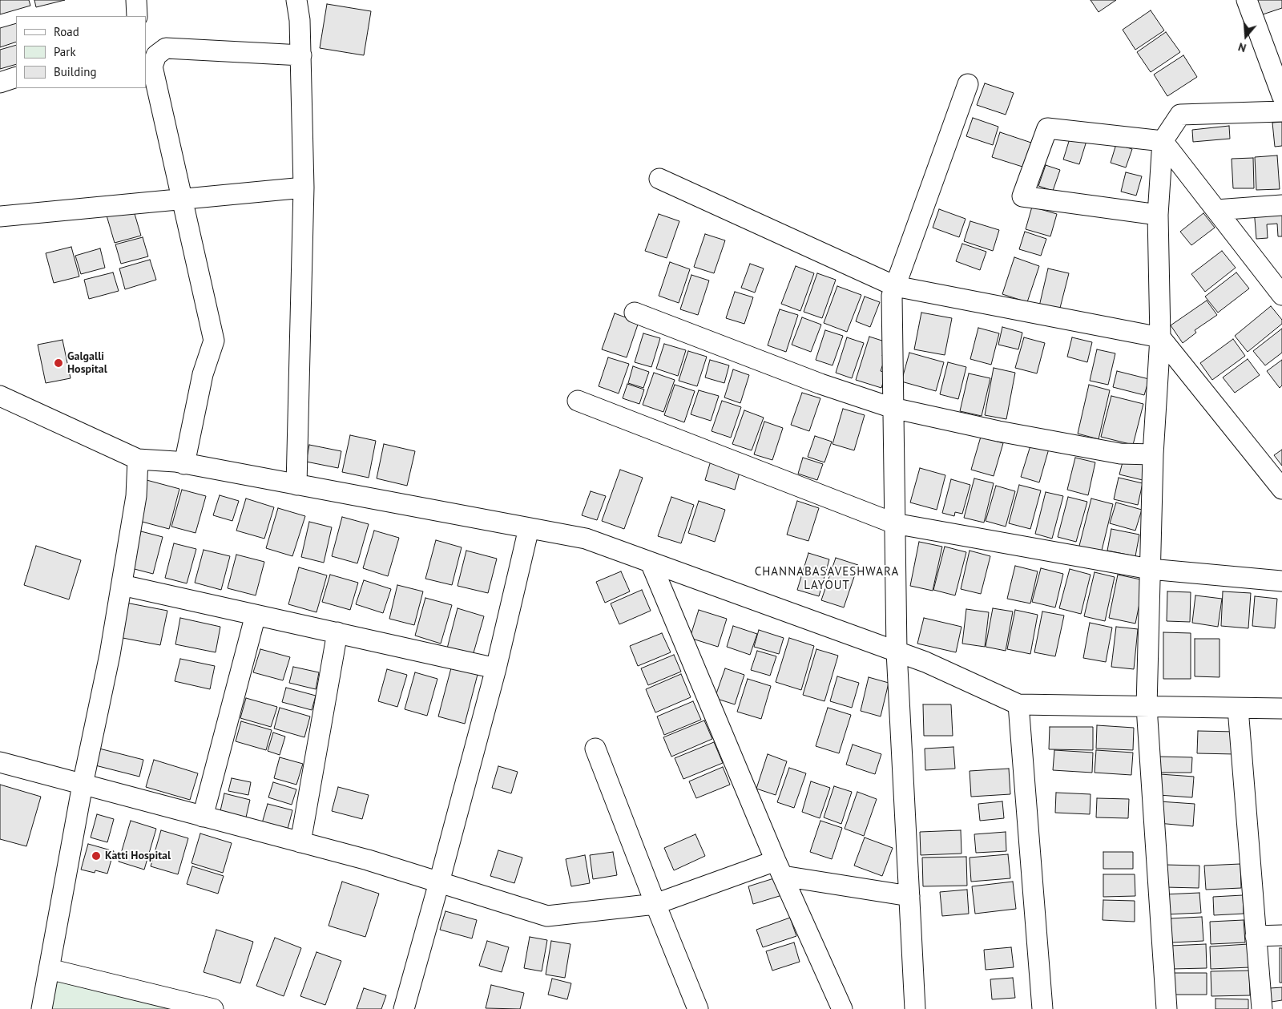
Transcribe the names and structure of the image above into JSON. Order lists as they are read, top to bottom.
{
  "districts": ["CHANNABASAVESHWARA LAYOUT"],
  "places": ["Galgalli Hospital", "Katti Hospital"],
  "legend": ["Road", "Park", "Building"],
  "north": "bottom"
}
